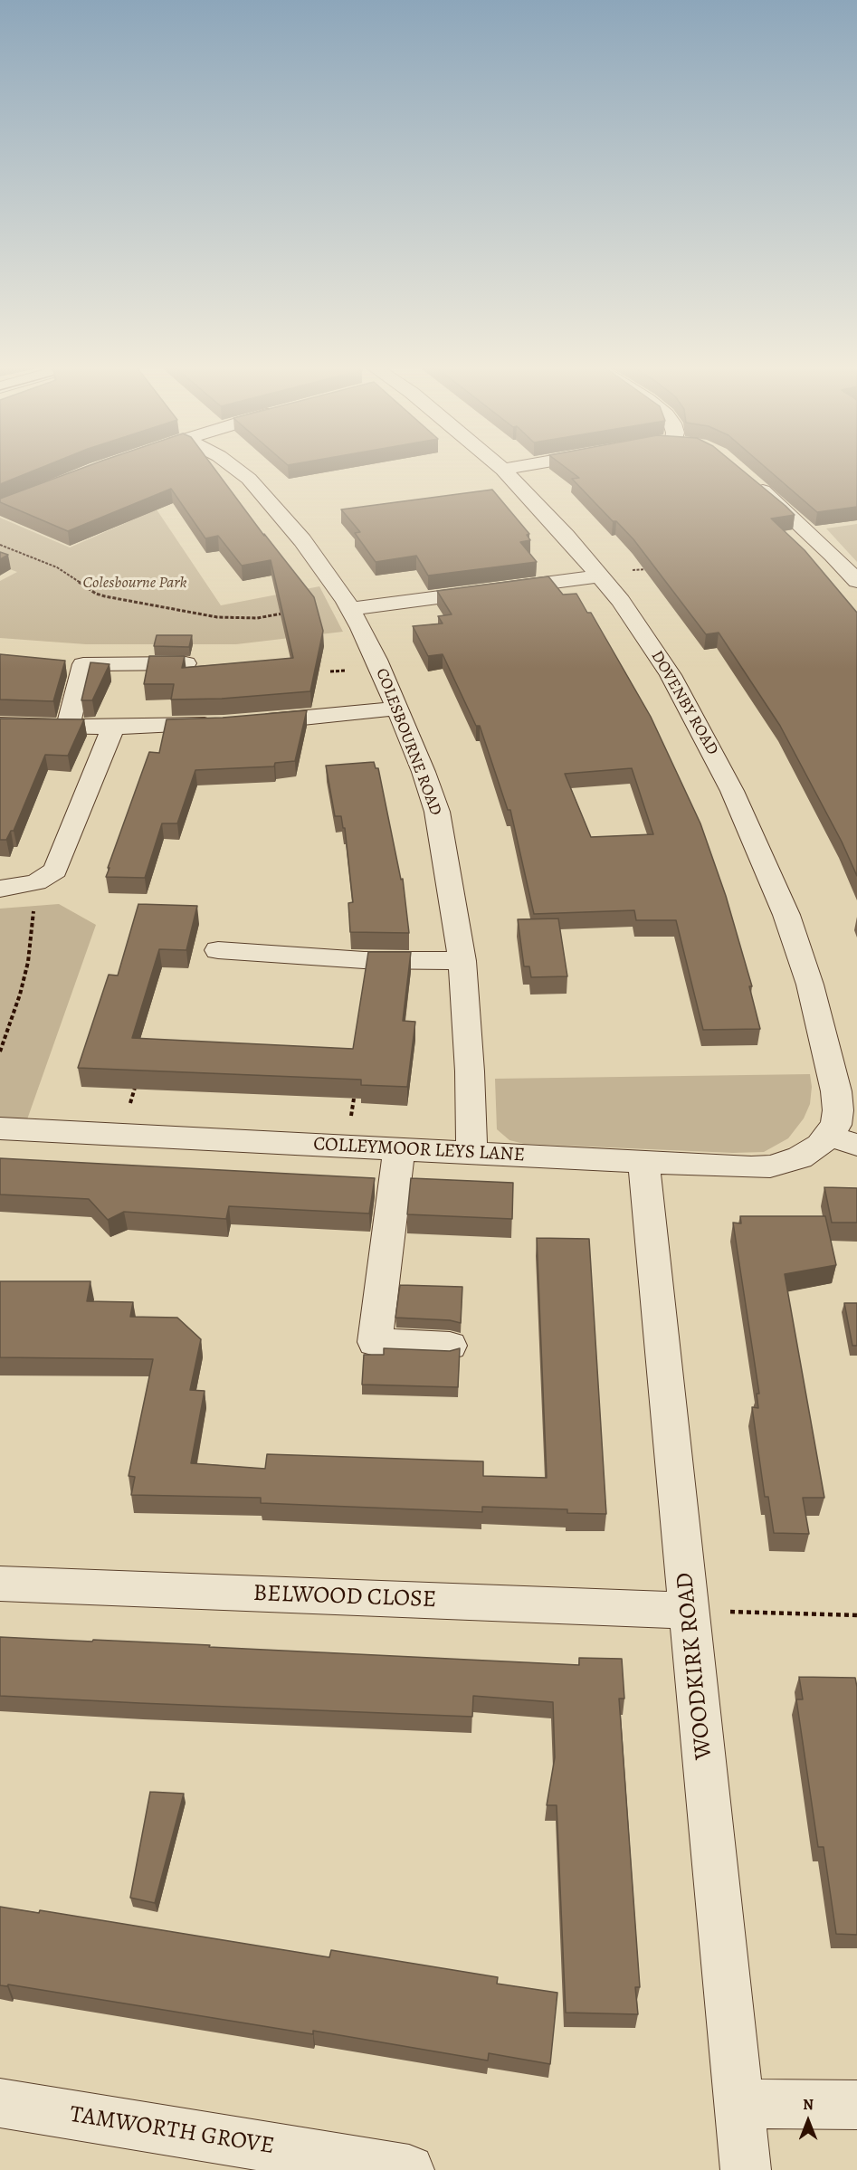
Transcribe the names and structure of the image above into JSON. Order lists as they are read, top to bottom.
{
  "streets": {
    "street": [
      "DOVENBY ROAD",
      "COLESBOURNE ROAD",
      "COLLEYMOOR LEYS LANE",
      "BELWOOD CLOSE",
      "WOODKIRK ROAD",
      "TAMWORTH GROVE"
    ]
  },
  "crossings": [
    ["DOVENBY ROAD", "COLLEYMOOR LEYS LANE"],
    ["COLESBOURNE ROAD", "COLLEYMOOR LEYS LANE"],
    ["COLLEYMOOR LEYS LANE", "WOODKIRK ROAD"],
    ["BELWOOD CLOSE", "WOODKIRK ROAD"]
  ],
  "parks": ["Colesbourne Park"],
  "north": "top"
}
